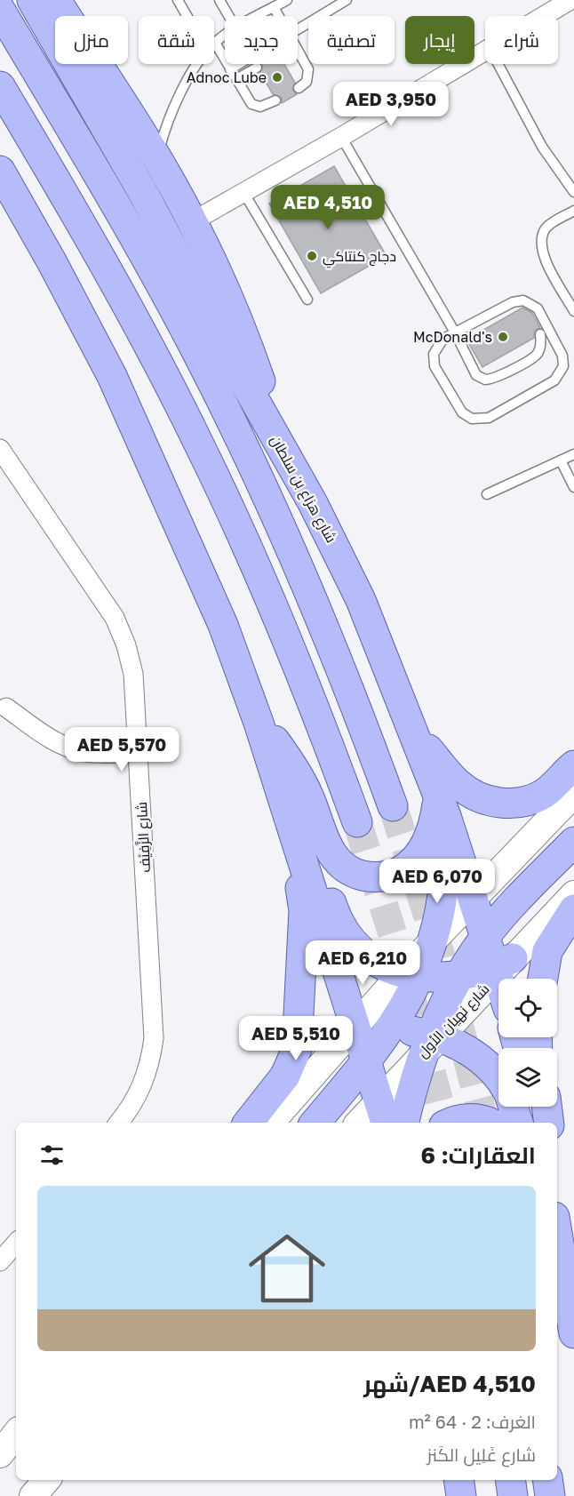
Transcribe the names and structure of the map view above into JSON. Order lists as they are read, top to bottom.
{
  "streets": {
    "main road": ["شارع هزاع بن سلطان", "شارع نهيان الأول"],
    "street": ["شارع الزَّفِيْف"]
  },
  "crossings": [
    ["شارع هزاع بن سلطان", "شارع نهيان الأول"]
  ],
  "places": ["Adnoc Lube", "دجاج كنتاكي", "McDonald's"],
  "page": {
    "chip": [
      "شراء",
      "إيجار",
      "تصفية",
      "جديد",
      "شقة",
      "منزل"
    ],
    "price": [
      "AED 3,950",
      "AED 4,510",
      "AED 5,570",
      "AED 6,070",
      "AED 6,210",
      "AED 5,510"
    ],
    "heading": "العقارات: 6",
    "list": [
      {
        "name": "AED 4,510/شهر",
        "note": "الغرف: 2 · 64 m² · شارع غَلِيل الكَنز"
      }
    ]
  }
}
